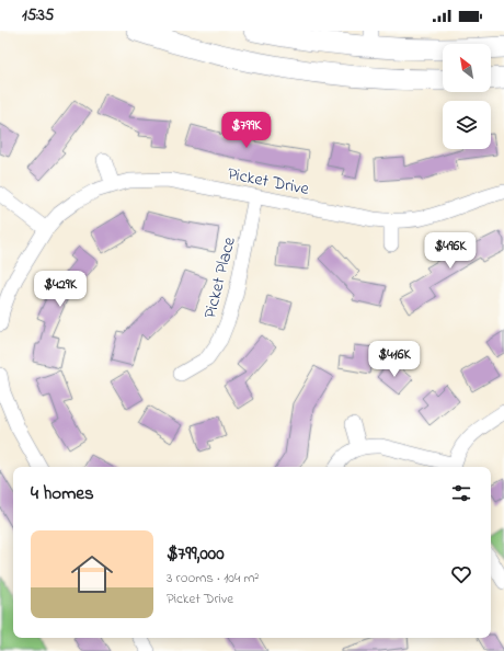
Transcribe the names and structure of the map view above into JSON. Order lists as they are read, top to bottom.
{
  "streets": {
    "street": ["Picket Drive", "Picket Place"]
  },
  "crossings": [
    ["Picket Drive", "Picket Place"]
  ],
  "north": "top left",
  "page": {
    "status": "15:35",
    "price": [
      "$799K",
      "$496K",
      "$429K",
      "$416K"
    ],
    "heading": "4 homes",
    "list": [
      {
        "name": "$799,000",
        "note": "3 rooms · 104 m² · Picket Drive"
      }
    ]
  }
}
